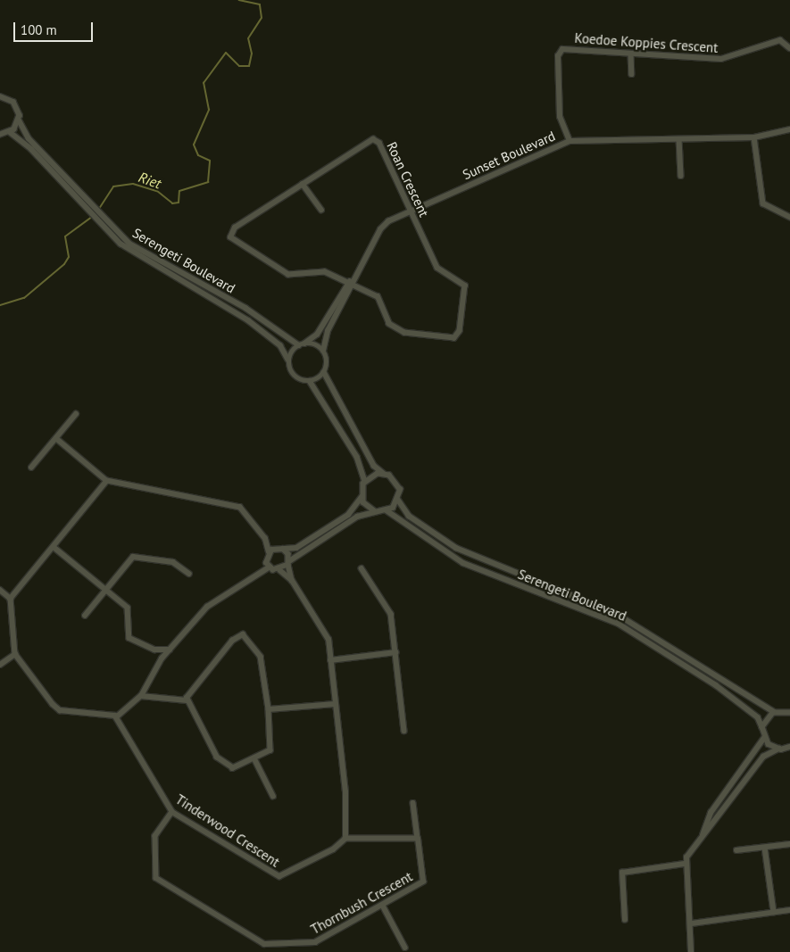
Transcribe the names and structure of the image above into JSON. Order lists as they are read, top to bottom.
{
  "streets": {
    "street": [
      "Koedoe Koppies Crescent",
      "Sunset Boulevard",
      "Roan Crescent",
      "Serengeti Boulevard",
      "Tinderwood Crescent",
      "Thornbush Crescent"
    ]
  },
  "crossings": [
    ["Koedoe Koppies Crescent", "Sunset Boulevard"],
    ["Sunset Boulevard", "Roan Crescent"],
    ["Tinderwood Crescent", "Thornbush Crescent"]
  ],
  "water": ["Riet"],
  "scale_bar": "100 m"
}
